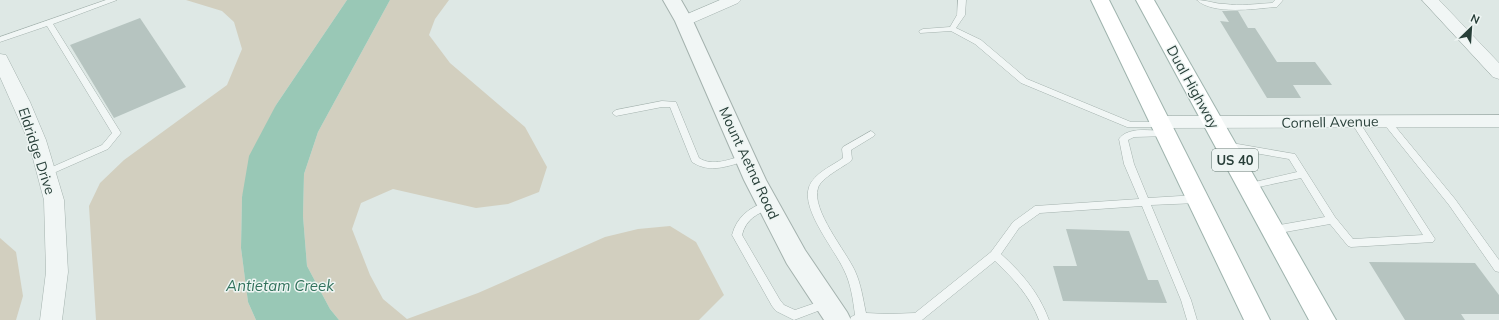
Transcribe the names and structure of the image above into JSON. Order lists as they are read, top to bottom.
{
  "streets": {
    "main road": ["Dual Highway", "US 40"],
    "street": ["Cornell Avenue", "Eldridge Drive", "Mount Aetna Road"]
  },
  "crossings": [
    ["Dual Highway", "Cornell Avenue"]
  ],
  "water": ["Antietam Creek"],
  "north": "top right"
}
